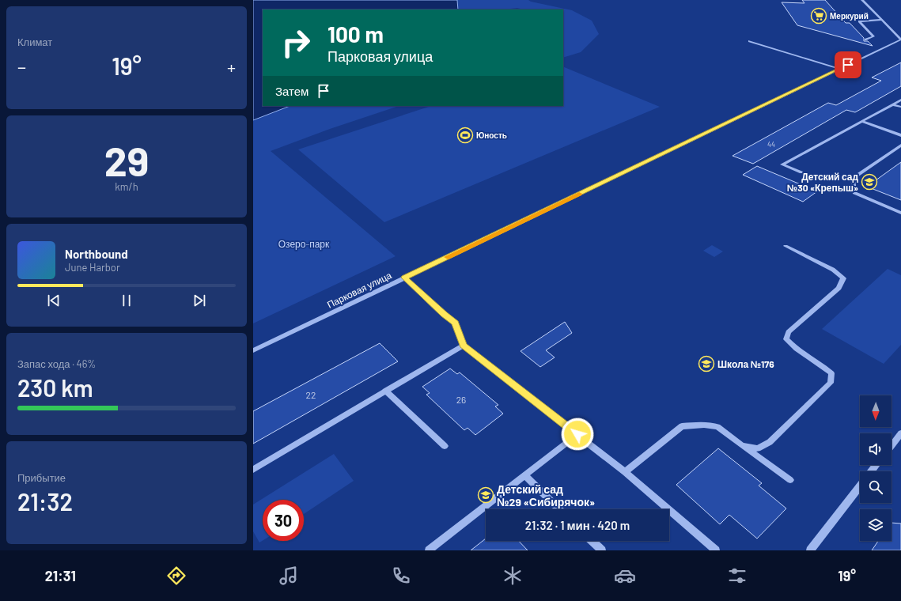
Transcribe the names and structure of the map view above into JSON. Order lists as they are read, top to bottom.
{
  "streets": {
    "street": ["Парковая улица"]
  },
  "parks": ["Озеро-парк"],
  "places": {
    "supermarket": ["Меркурий"],
    "sports": ["Юность"],
    "school or university": ["Детский сад №30 «Крепыш»", "Школа №176", "Детский сад №29 «Сибирячок»"]
  },
  "house_numbers": ["44", "22", "26"],
  "north": "bottom",
  "page": {
    "tile": [
      "Климат",
      ["29", "km/h"],
      ["Запас хода · 46%", "230 km"],
      ["Прибытие", "21:32"]
    ],
    "turn": ["100 m", "Парковая улица"],
    "heat": ["−", "19°", "+"],
    "then": "Затем",
    "song": ["Northbound", "June Harbor"],
    "limit": "30",
    "trip": "21:32 · 1 мин · 420 m",
    "tabs": ["21:31", "19°"]
  }
}
